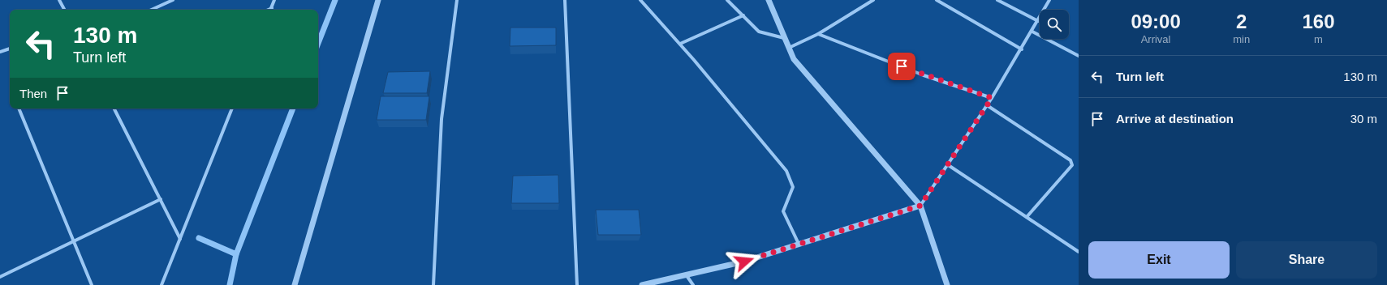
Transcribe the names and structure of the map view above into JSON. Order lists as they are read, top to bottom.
{
  "page": {
    "eta": [
      "09:00",
      "Arrival",
      "2",
      "min",
      "160",
      "m"
    ],
    "turn": ["130 m", "Turn left"],
    "list": [
      {
        "name": "Turn left",
        "value": "130 m"
      },
      {
        "name": "Arrive at destination",
        "value": "30 m"
      }
    ],
    "then": "Then",
    "buttons": ["Exit", "Share"]
  }
}
